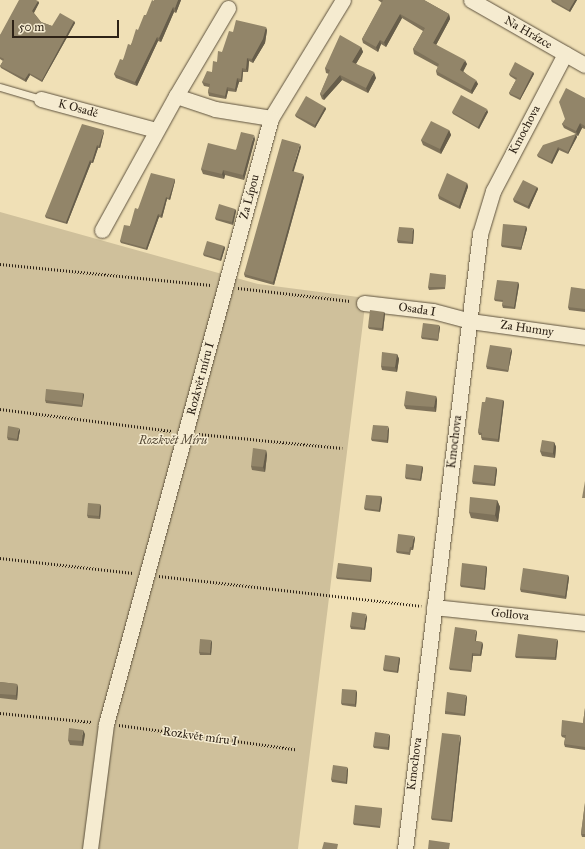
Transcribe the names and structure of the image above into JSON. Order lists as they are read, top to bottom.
{
  "streets": {
    "street": [
      "Na Hrázce",
      "K Osadě",
      "Kmochova",
      "Za Lípou",
      "Osada I",
      "Za Humny",
      "Rozkvět míru I",
      "Gollova"
    ]
  },
  "crossings": [
    ["Na Hrázce", "Kmochova"],
    ["Kmochova", "Osada I"],
    ["Kmochova", "Za Humny"],
    ["Kmochova", "Gollova"],
    ["Za Lípou", "Rozkvět míru I"],
    ["Osada I", "Za Humny"]
  ],
  "parks": ["Rozkvět Míru"],
  "scale_bar": "50 m"
}
